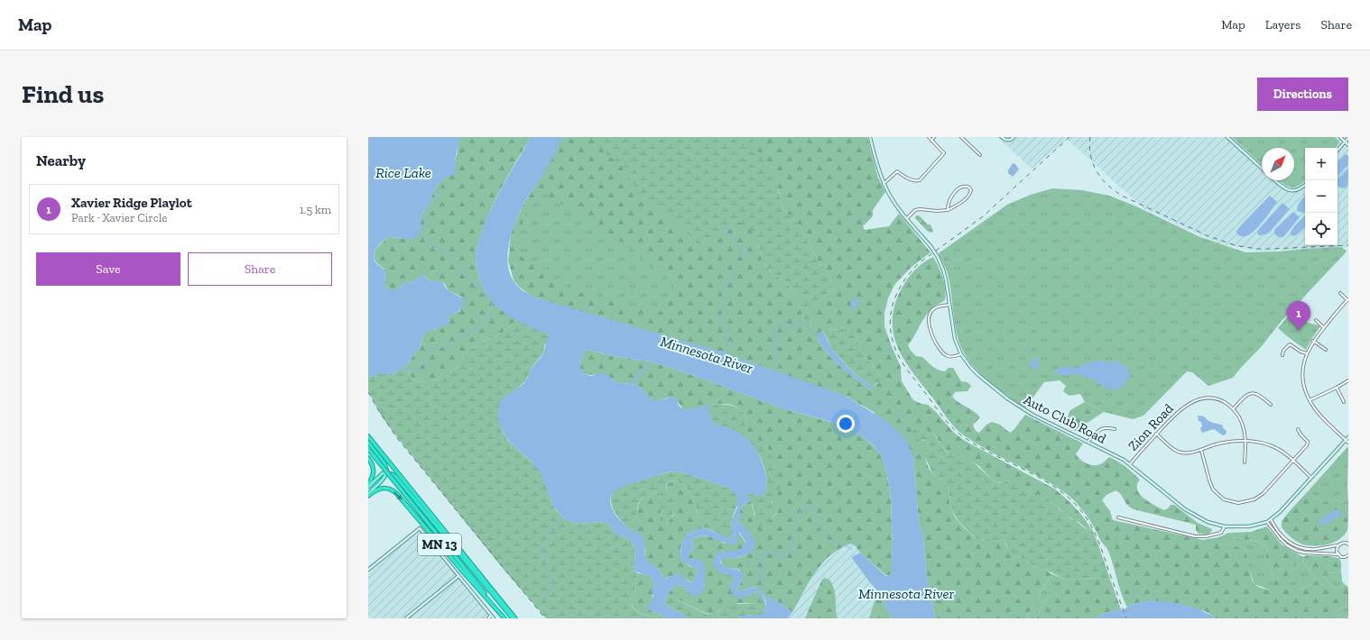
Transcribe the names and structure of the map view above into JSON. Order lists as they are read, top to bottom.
{
  "streets": {
    "highway": ["MN 13"],
    "street": ["Auto Club Road", "Zion Road"]
  },
  "crossings": [
    ["Auto Club Road", "Zion Road"]
  ],
  "water": ["Rice Lake", "Minnesota River"],
  "north": "top right",
  "page": {
    "header": "Map",
    "nav": ["Map", "Layers", "Share"],
    "buttons": [
      "Directions",
      ["Save", "Share"]
    ],
    "title": "Find us",
    "heading": "Nearby",
    "map_buttons": ["+", "−"],
    "list": [
      {
        "mark": "1",
        "name": "Xavier Ridge Playlot",
        "note": "Park · Xavier Circle",
        "value": "1.5 km"
      }
    ],
    "pins": "1"
  }
}
